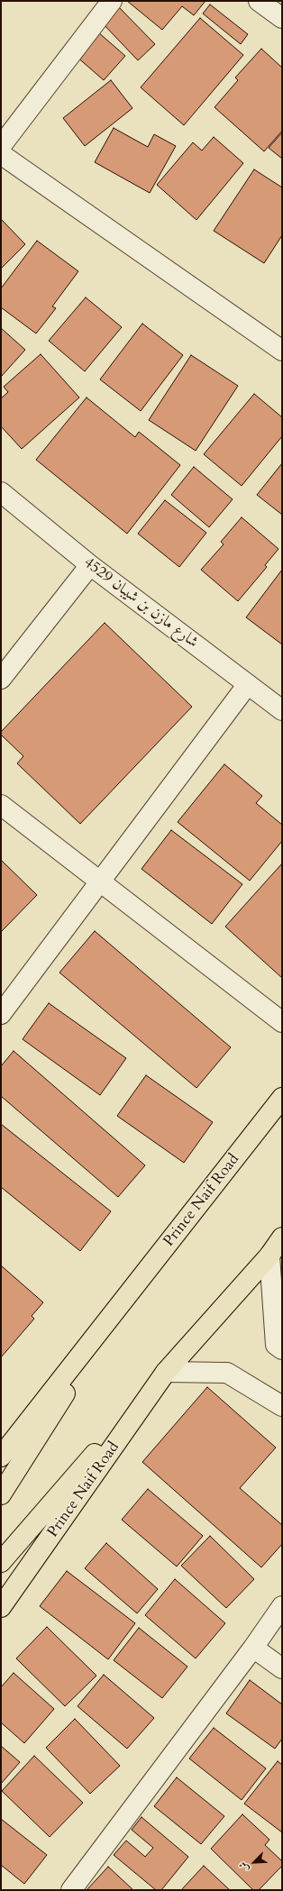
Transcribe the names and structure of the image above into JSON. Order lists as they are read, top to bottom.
{
  "streets": {
    "main road": ["Prince Naif Road"],
    "street": ["شارع مازن بن شيبان 4529"]
  },
  "north": "bottom left"
}
